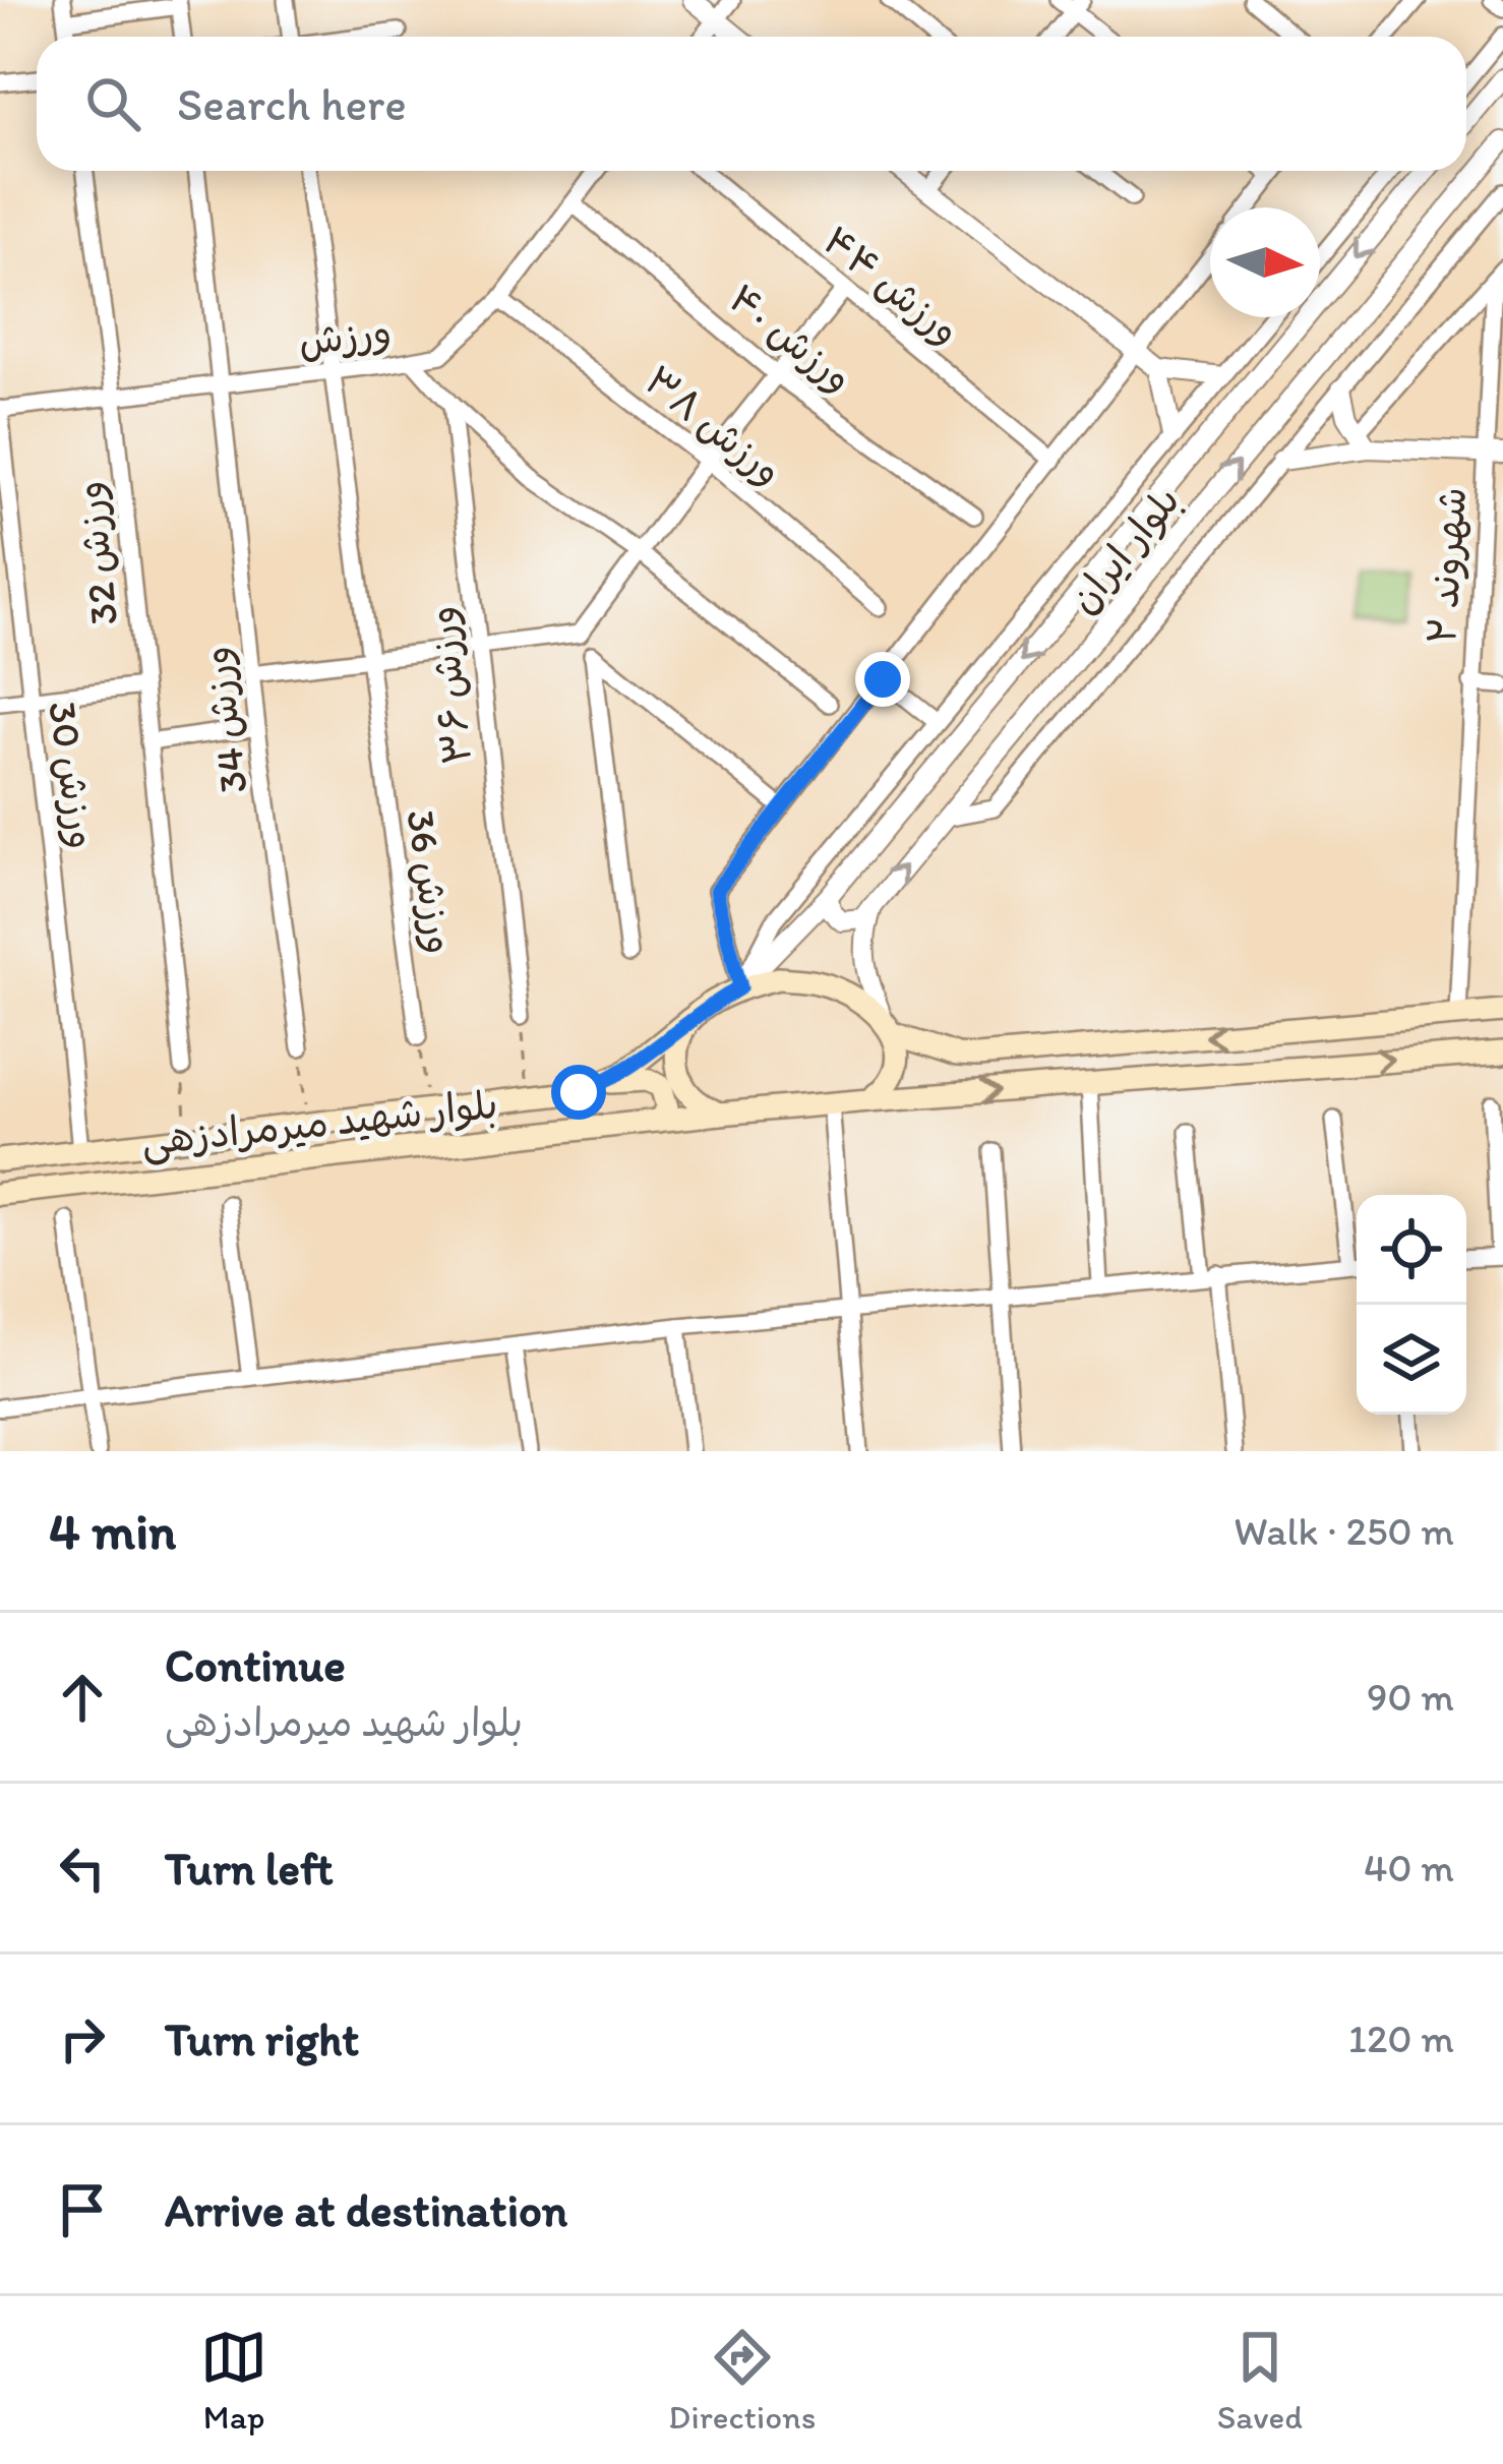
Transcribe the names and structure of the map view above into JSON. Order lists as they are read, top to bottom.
{
  "streets": {
    "main road": ["بلوار شهید میرمرادزهی"],
    "street": [
      "ورزش ۴۴",
      "ورزش",
      "ورزش ۴۰",
      "ورزش ۳۸",
      "بلوار ایران",
      "ورزش 32",
      "شهروند ۲",
      "ورزش ۳۶",
      "ورزش 34",
      "ورزش 30",
      "ورزش 36"
    ]
  },
  "crossings": [
    ["ورزش", "ورزش ۴۰"],
    ["ورزش", "ورزش ۳۸"],
    ["ورزش", "ورزش 32"],
    ["ورزش", "ورزش 34"],
    ["ورزش", "ورزش 30"],
    ["ورزش", "ورزش 36"],
    ["بلوار ایران", "بلوار شهید میرمرادزهی"],
    ["ورزش 30", "بلوار شهید میرمرادزهی"]
  ],
  "north": "right",
  "page": {
    "search": "Search here",
    "heading": ["4 min", "Walk · 250 m"],
    "list": [
      ["Continue", "بلوار شهید میرمرادزهی", "90 m"],
      ["Turn left", "40 m"],
      ["Turn right", "120 m"],
      "Arrive at destination"
    ],
    "nav": ["Map", "Directions", "Saved"]
  }
}
